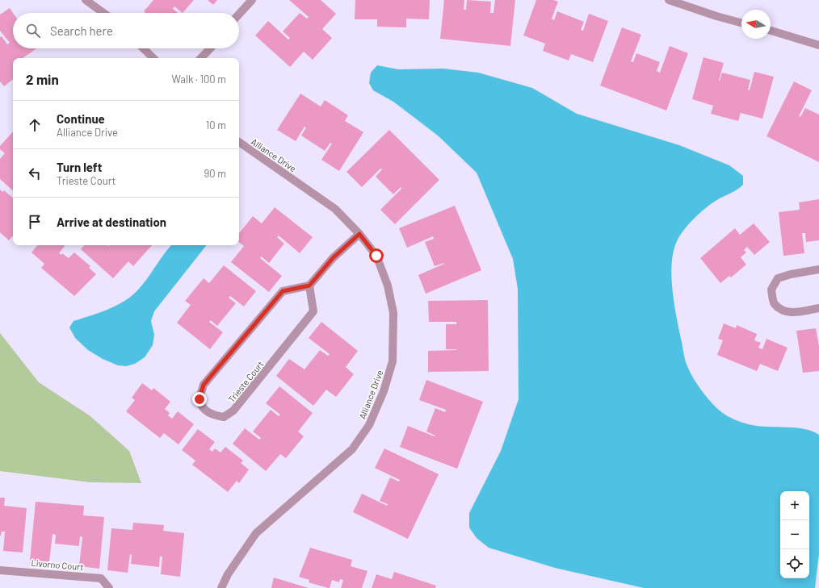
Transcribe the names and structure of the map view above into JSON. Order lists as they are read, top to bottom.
{
  "streets": {
    "street": ["Alliance Drive", "Trieste Court", "Livorno Court"]
  },
  "north": "left",
  "page": {
    "search": "Search here",
    "heading": ["2 min", "Walk · 100 m"],
    "list": [
      ["Continue", "Alliance Drive", "10 m"],
      ["Turn left", "Trieste Court", "90 m"],
      "Arrive at destination"
    ],
    "map_buttons": ["+", "−"]
  }
}
